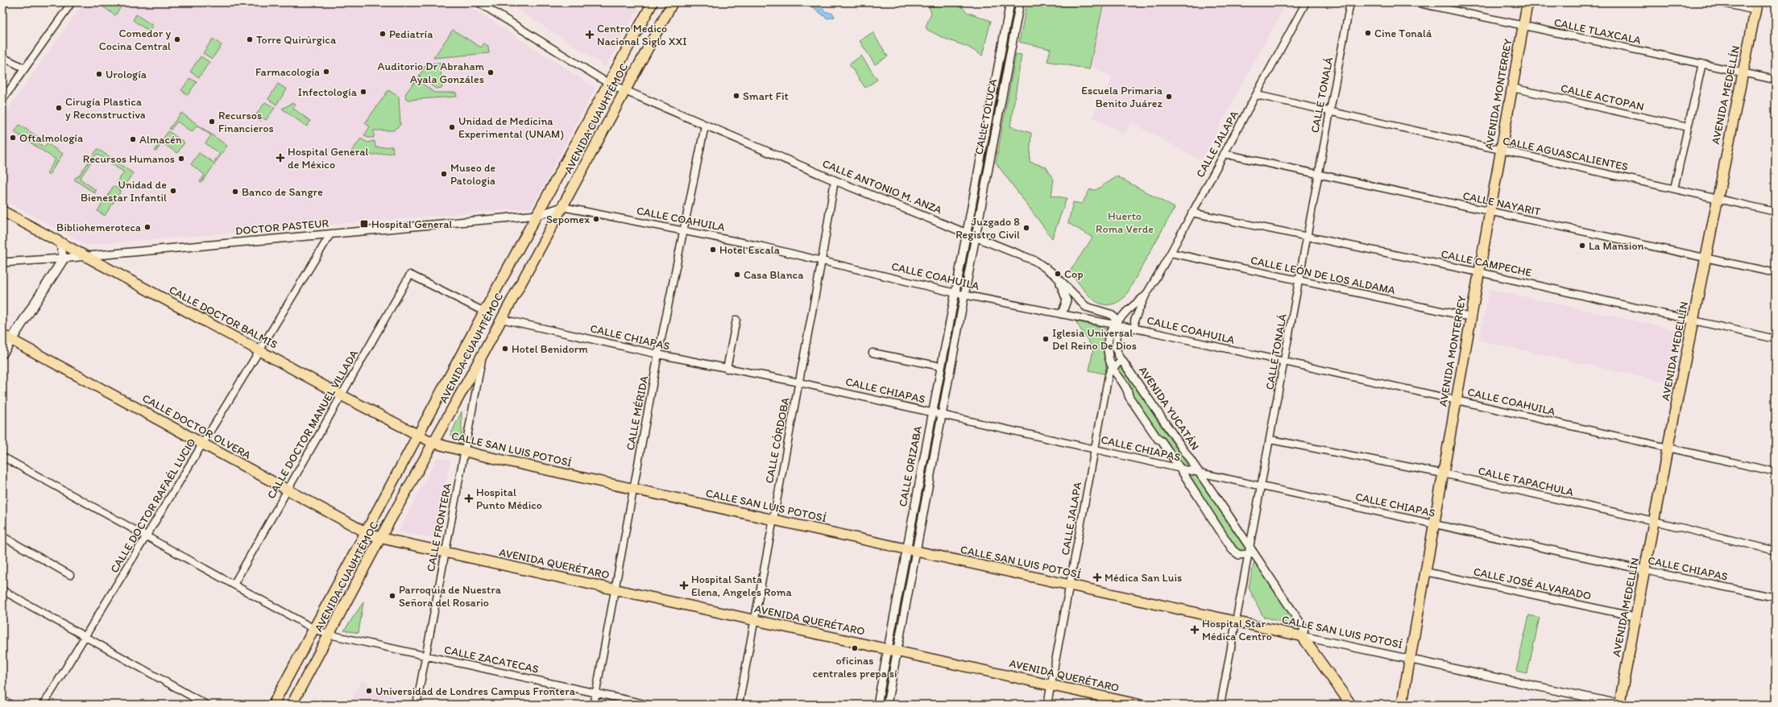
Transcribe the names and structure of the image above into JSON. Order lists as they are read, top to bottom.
{
  "streets": {
    "main road": [
      "AVENIDA MONTERREY",
      "AVENIDA MEDELLÍN",
      "AVENIDA CUAUHTÉMOC",
      "CALLE DOCTOR BALMIS",
      "AVENIDA YUCATÁN",
      "CALLE DOCTOR OLVERA",
      "CALLE SAN LUIS POTOSÍ",
      "AVENIDA QUERÉTARO"
    ],
    "street": [
      "CALLE TLAXCALA",
      "CALLE TONALÁ",
      "CALLE ACTOPAN",
      "CALLE TOLUCA",
      "CALLE JALAPA",
      "CALLE AGUASCALIENTES",
      "CALLE ANTONIO M. ANZA",
      "CALLE NAYARIT",
      "CALLE COAHUILA",
      "DOCTOR PASTEUR",
      "CALLE CAMPECHE",
      "CALLE LEÓN DE LOS ALDAMA",
      "CALLE CHIAPAS",
      "CALLE MÉRIDA",
      "CALLE DOCTOR MANUEL VILLADA",
      "CALLE CÓRDOBA",
      "CALLE ORIZABA",
      "CALLE TAPACHULA",
      "CALLE DOCTOR RAFAÉL LUCIO",
      "CALLE FRONTERA",
      "CALLE JOSÉ ALVARADO",
      "CALLE ZACATECAS"
    ]
  },
  "crossings": [
    ["CALLE TLAXCALA", "AVENIDA MONTERREY"],
    ["CALLE TLAXCALA", "AVENIDA MEDELLÍN"],
    ["AVENIDA MONTERREY", "CALLE ACTOPAN"],
    ["AVENIDA MONTERREY", "CALLE AGUASCALIENTES"],
    ["AVENIDA MONTERREY", "CALLE NAYARIT"],
    ["AVENIDA MONTERREY", "CALLE COAHUILA"],
    ["AVENIDA MONTERREY", "CALLE CAMPECHE"],
    ["AVENIDA MONTERREY", "CALLE LEÓN DE LOS ALDAMA"],
    ["AVENIDA MONTERREY", "CALLE CHIAPAS"],
    ["AVENIDA MONTERREY", "CALLE SAN LUIS POTOSÍ"],
    ["AVENIDA MONTERREY", "CALLE TAPACHULA"],
    ["AVENIDA MONTERREY", "CALLE JOSÉ ALVARADO"],
    ["CALLE TONALÁ", "CALLE AGUASCALIENTES"],
    ["CALLE TONALÁ", "CALLE NAYARIT"],
    ["CALLE TONALÁ", "CALLE COAHUILA"],
    ["CALLE TONALÁ", "CALLE CAMPECHE"],
    ["CALLE TONALÁ", "CALLE LEÓN DE LOS ALDAMA"],
    ["CALLE TONALÁ", "CALLE CHIAPAS"],
    ["CALLE TONALÁ", "AVENIDA YUCATÁN"],
    ["CALLE TONALÁ", "CALLE SAN LUIS POTOSÍ"],
    ["CALLE TONALÁ", "CALLE TAPACHULA"],
    ["AVENIDA MEDELLÍN", "CALLE AGUASCALIENTES"],
    ["AVENIDA MEDELLÍN", "CALLE NAYARIT"],
    ["AVENIDA MEDELLÍN", "CALLE COAHUILA"],
    ["AVENIDA MEDELLÍN", "CALLE CAMPECHE"],
    ["AVENIDA MEDELLÍN", "CALLE CHIAPAS"],
    ["AVENIDA MEDELLÍN", "CALLE SAN LUIS POTOSÍ"],
    ["AVENIDA MEDELLÍN", "CALLE TAPACHULA"],
    ["AVENIDA MEDELLÍN", "CALLE JOSÉ ALVARADO"],
    ["CALLE TOLUCA", "CALLE ANTONIO M. ANZA"],
    ["CALLE TOLUCA", "CALLE ORIZABA"],
    ["AVENIDA CUAUHTÉMOC", "CALLE ANTONIO M. ANZA"],
    ["AVENIDA CUAUHTÉMOC", "CALLE COAHUILA"],
    ["AVENIDA CUAUHTÉMOC", "DOCTOR PASTEUR"],
    ["AVENIDA CUAUHTÉMOC", "CALLE DOCTOR BALMIS"],
    ["AVENIDA CUAUHTÉMOC", "CALLE CHIAPAS"],
    ["AVENIDA CUAUHTÉMOC", "CALLE DOCTOR MANUEL VILLADA"],
    ["AVENIDA CUAUHTÉMOC", "CALLE DOCTOR OLVERA"],
    ["AVENIDA CUAUHTÉMOC", "CALLE SAN LUIS POTOSÍ"],
    ["AVENIDA CUAUHTÉMOC", "CALLE FRONTERA"],
    ["AVENIDA CUAUHTÉMOC", "AVENIDA QUERÉTARO"],
    ["AVENIDA CUAUHTÉMOC", "CALLE ZACATECAS"],
    ["CALLE JALAPA", "CALLE AGUASCALIENTES"],
    ["CALLE JALAPA", "CALLE ANTONIO M. ANZA"],
    ["CALLE JALAPA", "CALLE NAYARIT"],
    ["CALLE JALAPA", "CALLE COAHUILA"],
    ["CALLE JALAPA", "CALLE CAMPECHE"],
    ["CALLE JALAPA", "CALLE LEÓN DE LOS ALDAMA"],
    ["CALLE JALAPA", "CALLE CHIAPAS"],
    ["CALLE JALAPA", "AVENIDA YUCATÁN"],
    ["CALLE JALAPA", "CALLE SAN LUIS POTOSÍ"],
    ["CALLE JALAPA", "AVENIDA QUERÉTARO"],
    ["CALLE ANTONIO M. ANZA", "CALLE COAHUILA"],
    ["CALLE ANTONIO M. ANZA", "AVENIDA YUCATÁN"],
    ["CALLE ANTONIO M. ANZA", "CALLE MÉRIDA"],
    ["CALLE ANTONIO M. ANZA", "CALLE CÓRDOBA"],
    ["CALLE ANTONIO M. ANZA", "CALLE ORIZABA"],
    ["CALLE COAHUILA", "DOCTOR PASTEUR"],
    ["CALLE COAHUILA", "AVENIDA YUCATÁN"],
    ["CALLE COAHUILA", "CALLE MÉRIDA"],
    ["CALLE COAHUILA", "CALLE CÓRDOBA"],
    ["CALLE COAHUILA", "CALLE ORIZABA"],
    ["DOCTOR PASTEUR", "CALLE DOCTOR BALMIS"],
    ["DOCTOR PASTEUR", "CALLE DOCTOR RAFAÉL LUCIO"],
    ["CALLE DOCTOR BALMIS", "CALLE DOCTOR MANUEL VILLADA"],
    ["CALLE DOCTOR BALMIS", "CALLE SAN LUIS POTOSÍ"],
    ["CALLE DOCTOR BALMIS", "CALLE DOCTOR RAFAÉL LUCIO"],
    ["CALLE CHIAPAS", "AVENIDA YUCATÁN"],
    ["CALLE CHIAPAS", "CALLE MÉRIDA"],
    ["CALLE CHIAPAS", "CALLE CÓRDOBA"],
    ["CALLE CHIAPAS", "CALLE ORIZABA"],
    ["AVENIDA YUCATÁN", "CALLE SAN LUIS POTOSÍ"],
    ["CALLE MÉRIDA", "CALLE SAN LUIS POTOSÍ"],
    ["CALLE MÉRIDA", "AVENIDA QUERÉTARO"],
    ["CALLE MÉRIDA", "CALLE ZACATECAS"],
    ["CALLE DOCTOR MANUEL VILLADA", "CALLE DOCTOR OLVERA"],
    ["CALLE DOCTOR MANUEL VILLADA", "CALLE ZACATECAS"],
    ["CALLE DOCTOR OLVERA", "CALLE DOCTOR RAFAÉL LUCIO"],
    ["CALLE DOCTOR OLVERA", "AVENIDA QUERÉTARO"],
    ["CALLE CÓRDOBA", "CALLE SAN LUIS POTOSÍ"],
    ["CALLE CÓRDOBA", "AVENIDA QUERÉTARO"],
    ["CALLE SAN LUIS POTOSÍ", "CALLE ORIZABA"],
    ["CALLE SAN LUIS POTOSÍ", "CALLE FRONTERA"],
    ["CALLE ORIZABA", "AVENIDA QUERÉTARO"],
    ["CALLE DOCTOR RAFAÉL LUCIO", "CALLE ZACATECAS"],
    ["CALLE FRONTERA", "AVENIDA QUERÉTARO"],
    ["CALLE FRONTERA", "CALLE ZACATECAS"]
  ],
  "parks": ["Huerto Roma Verde"],
  "places": {
    "other": [
      "Cine Tonalá",
      "Pediatría",
      "Comedor y Cocina Central",
      "Torre Quirúrgica",
      "Farmacología",
      "Auditorio Dr Abraham Ayala Gonzáles",
      "Urología",
      "Infectología",
      "Smart Fit",
      "Escuela Primaria Benito Juárez",
      "Cirugía Plastica y Reconstructiva",
      "Recursos Financieros",
      "Unidad de Medicina Experimental (UNAM)",
      "Oftalmología",
      "Almacén",
      "Recursos Humanos",
      "Museo de Patologia",
      "Unidad de Bienestar Infantil",
      "Banco de Sangre",
      "Sepomex",
      "Bibliohemeroteca",
      "Juzgado 8 Registro Civil",
      "La Mansion",
      "Hotel Escala",
      "Cop",
      "Casa Blanca",
      "Iglesia Universal Del Reino De Dios",
      "Hotel Benidorm",
      "Parroquia de Nuestra Señora del Rosario",
      "oficinas centrales prepa sí",
      "Universidad de Londres Campus Frontera"
    ],
    "health": [
      "Centro Medico Nacional Siglo XXI",
      "Hospital General de México",
      "Hospital Punto Médico",
      "Médica San Luis",
      "Hospital Santa Elena, Angeles Roma",
      "Hospital Star Médica Centro"
    ],
    "transit": ["Hospital General"]
  }
}
